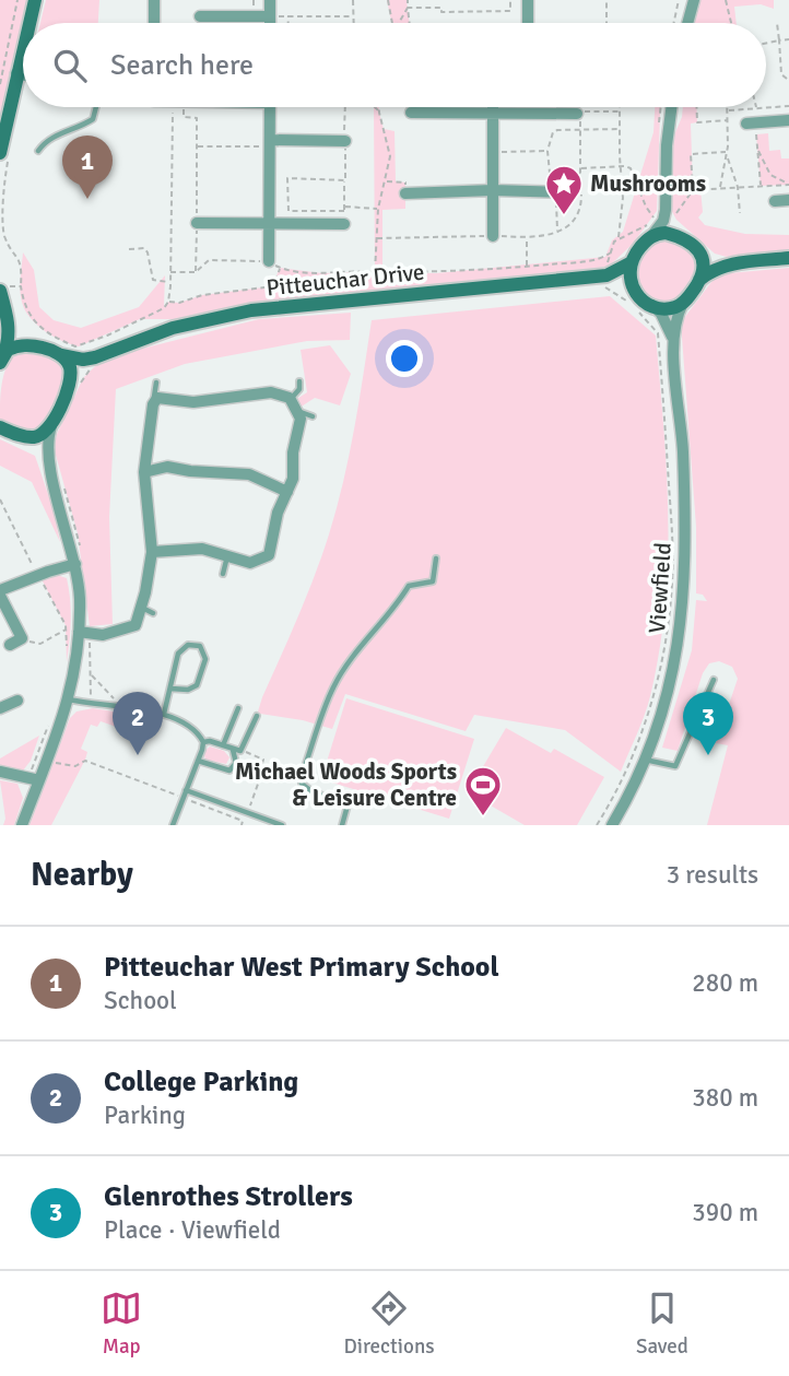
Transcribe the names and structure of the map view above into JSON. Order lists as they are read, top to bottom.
{
  "streets": {
    "street": ["Pitteuchar Drive", "Viewfield"]
  },
  "crossings": [
    ["Pitteuchar Drive", "Viewfield"]
  ],
  "places": {
    "place": ["Mushrooms"],
    "sports": ["Michael Woods Sports & Leisure Centre"]
  },
  "page": {
    "search": "Search here",
    "pins": ["1", "2", "3"],
    "heading": ["Nearby", "3 results"],
    "list": [
      {
        "mark": "1",
        "name": "Pitteuchar West Primary School",
        "note": "School",
        "value": "280 m"
      },
      {
        "mark": "2",
        "name": "College Parking",
        "note": "Parking",
        "value": "380 m"
      },
      {
        "mark": "3",
        "name": "Glenrothes Strollers",
        "note": "Place · Viewfield",
        "value": "390 m"
      }
    ],
    "nav": ["Map", "Directions", "Saved"]
  }
}
